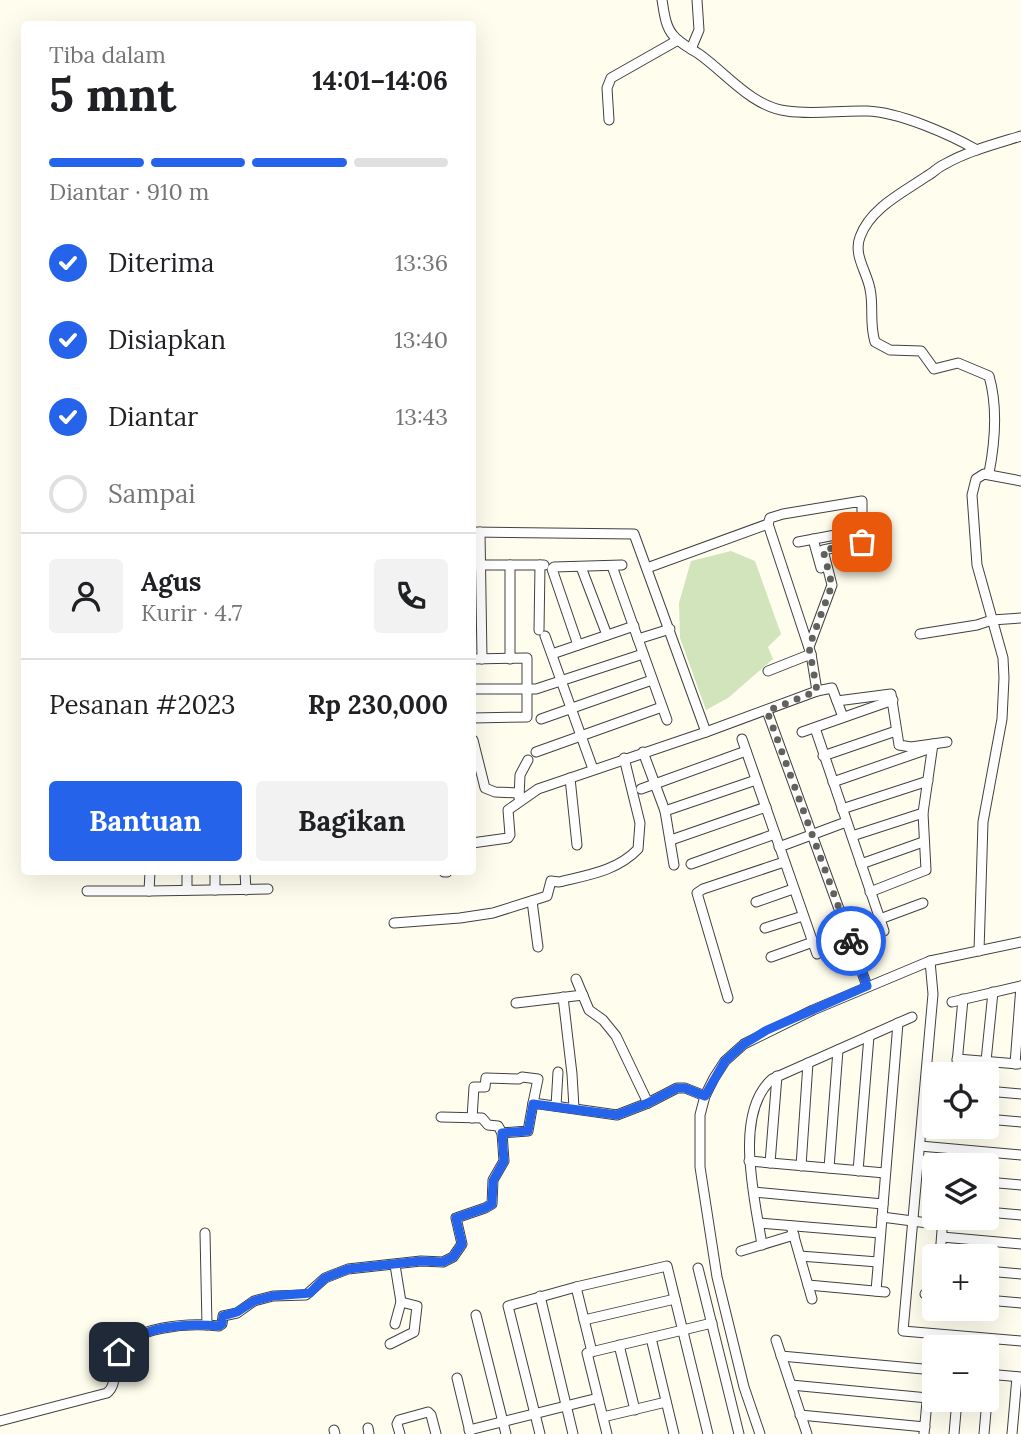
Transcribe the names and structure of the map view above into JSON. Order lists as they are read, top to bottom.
{
  "page": {
    "heading": ["5 mnt", "Tiba dalam", "14:01–14:06"],
    "panel": [
      "Agus",
      "Kurir · 4.7",
      "Pesanan #2023",
      "Rp 230,000"
    ],
    "bar": "Diantar · 910 m",
    "list": [
      ["Diterima", "13:36"],
      ["Disiapkan", "13:40"],
      ["Diantar", "13:43"],
      "Sampai"
    ],
    "buttons": ["Bantuan", "Bagikan"],
    "map_buttons": ["+", "−"]
  }
}
